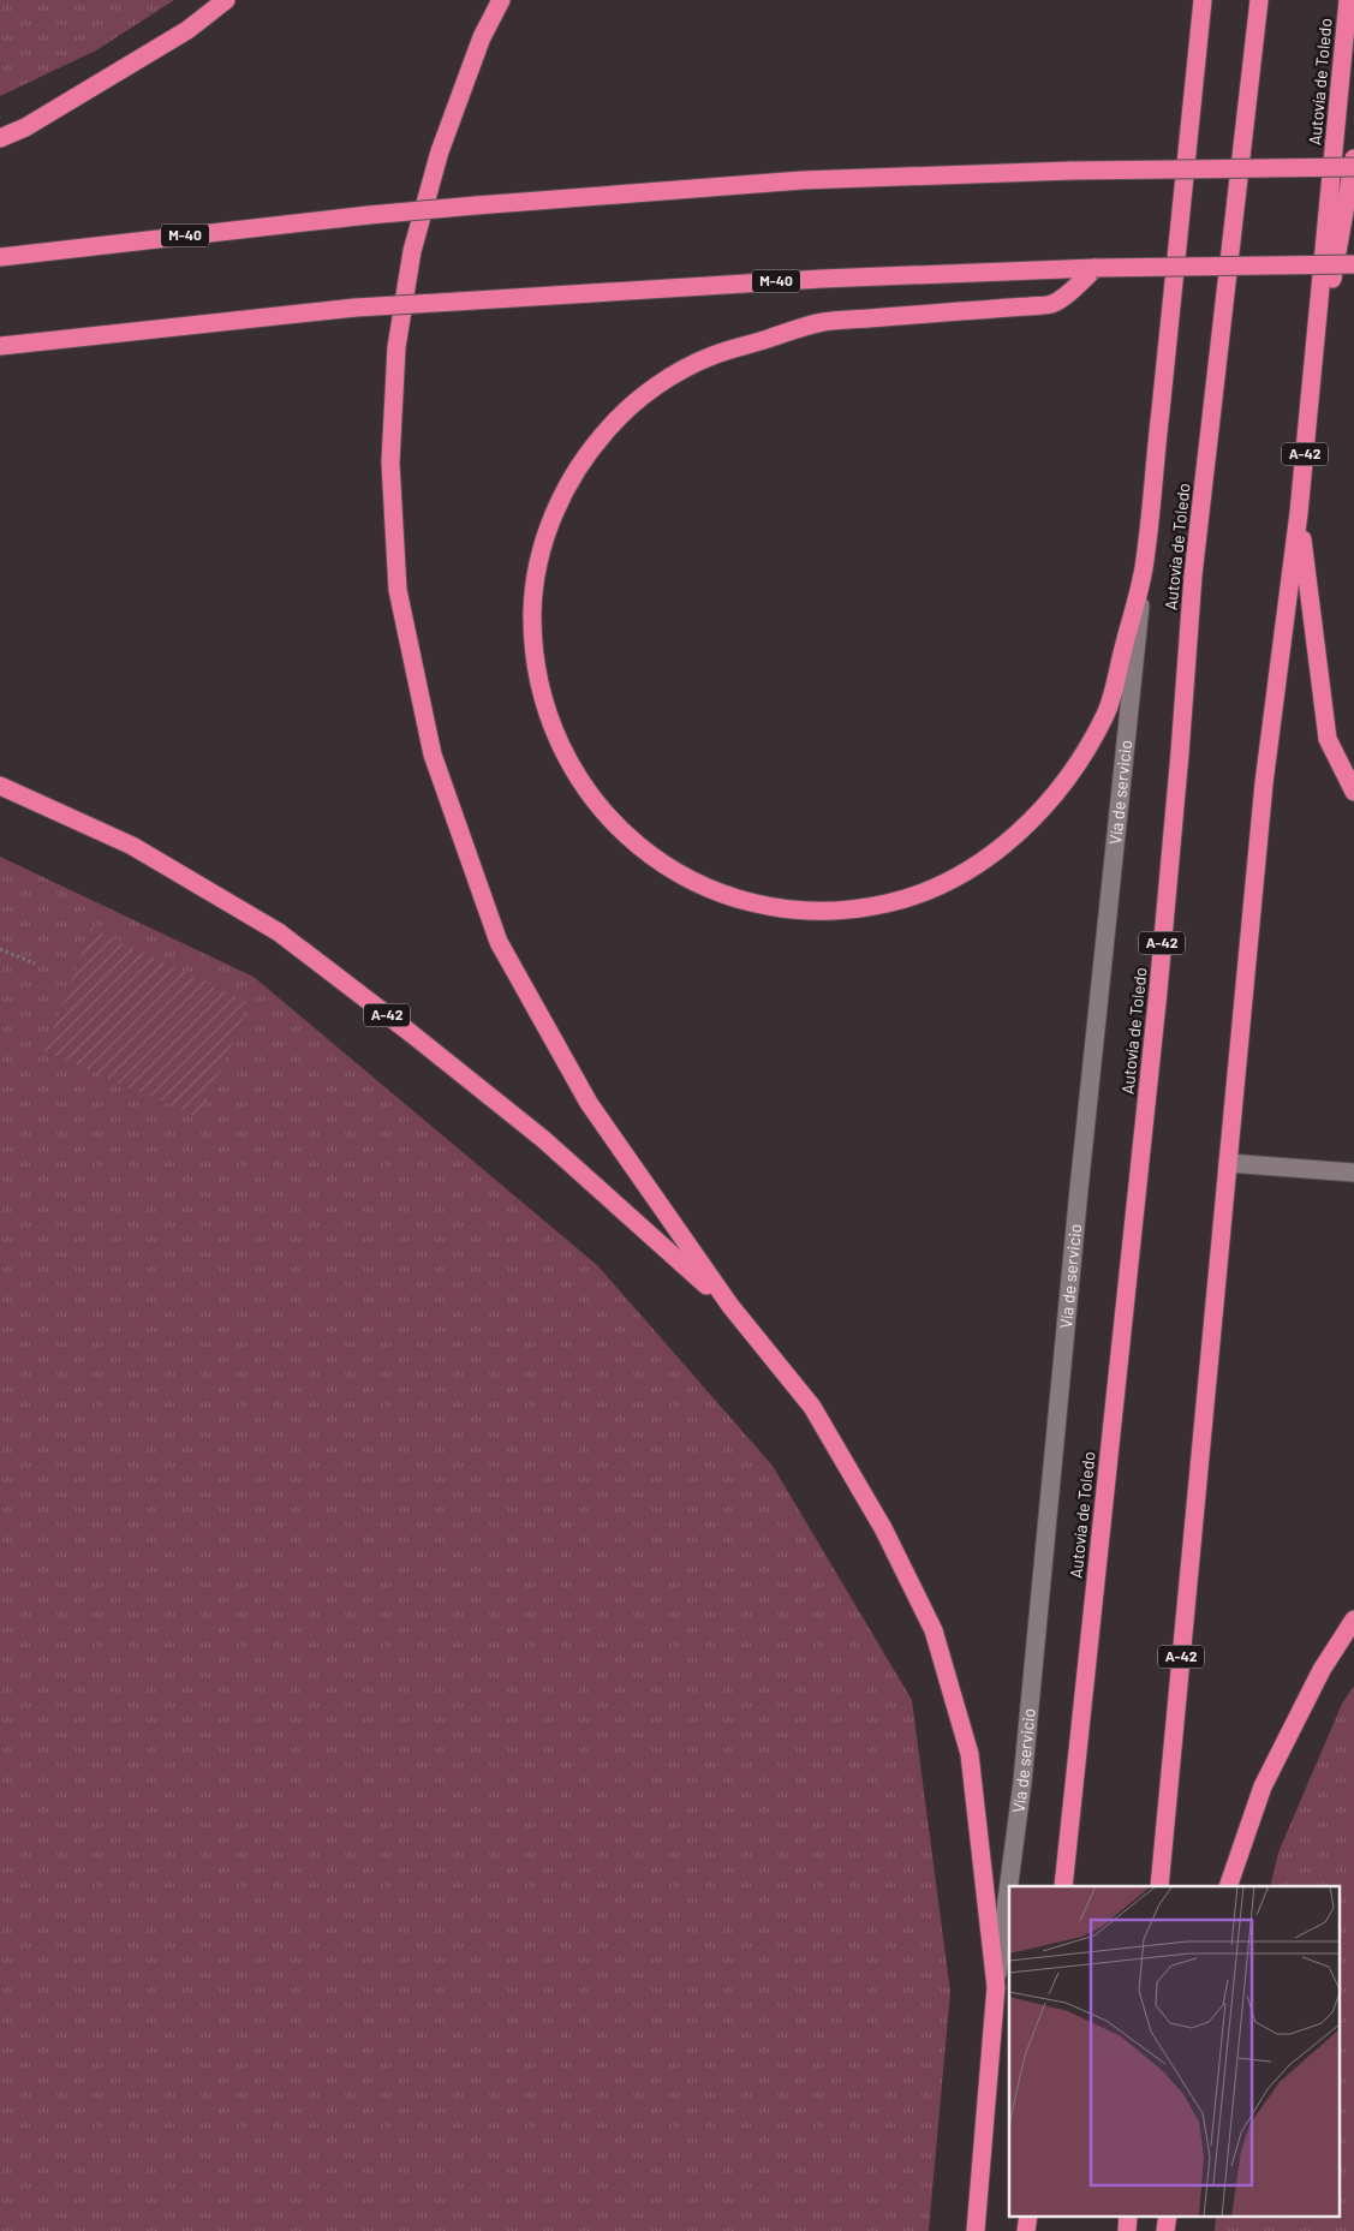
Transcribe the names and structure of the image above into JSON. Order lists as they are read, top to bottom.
{
  "streets": {
    "highway": ["Autovía de Toledo", "M-40", "A-42"],
    "lane": ["Vía de servicio"]
  }
}
